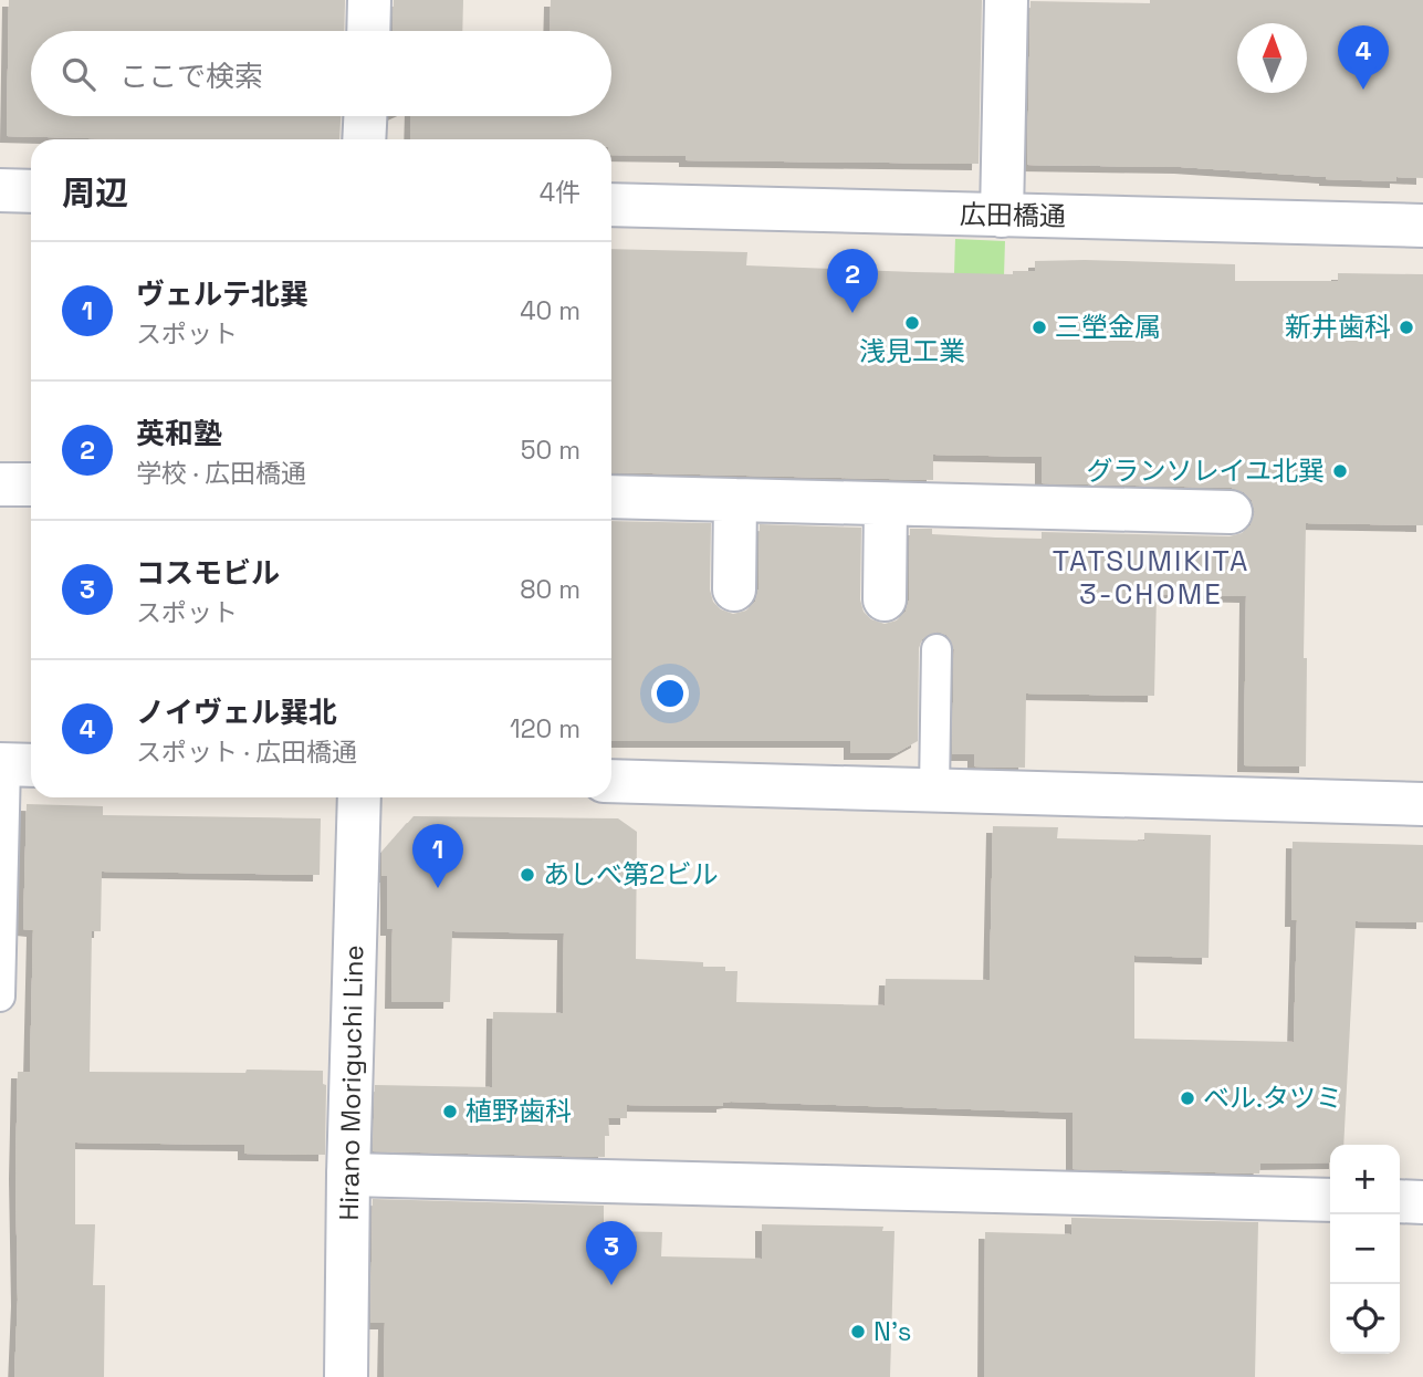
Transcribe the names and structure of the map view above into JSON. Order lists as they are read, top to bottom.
{
  "streets": {
    "street": ["広田橋通", "Hirano Moriguchi Line"]
  },
  "districts": ["TATSUMIKITA 3-CHOME"],
  "places": [
    "浅見工業",
    "三塋金属",
    "新井歯科",
    "グランソレイユ北巽",
    "あしべ第2ビル",
    "ベル.タツミ",
    "植野歯科",
    "N's"
  ],
  "north": "top",
  "page": {
    "pins": [
      "4",
      "2",
      "1",
      "3"
    ],
    "search": "ここで検索",
    "heading": ["周辺", "4件"],
    "list": [
      {
        "mark": "1",
        "name": "ヴェルテ北巽",
        "note": "スポット",
        "value": "40 m"
      },
      {
        "mark": "2",
        "name": "英和塾",
        "note": "学校 · 広田橋通",
        "value": "50 m"
      },
      {
        "mark": "3",
        "name": "コスモビル",
        "note": "スポット",
        "value": "80 m"
      },
      {
        "mark": "4",
        "name": "ノイヴェル巽北",
        "note": "スポット · 広田橋通",
        "value": "120 m"
      }
    ],
    "map_buttons": ["+", "−"]
  }
}
